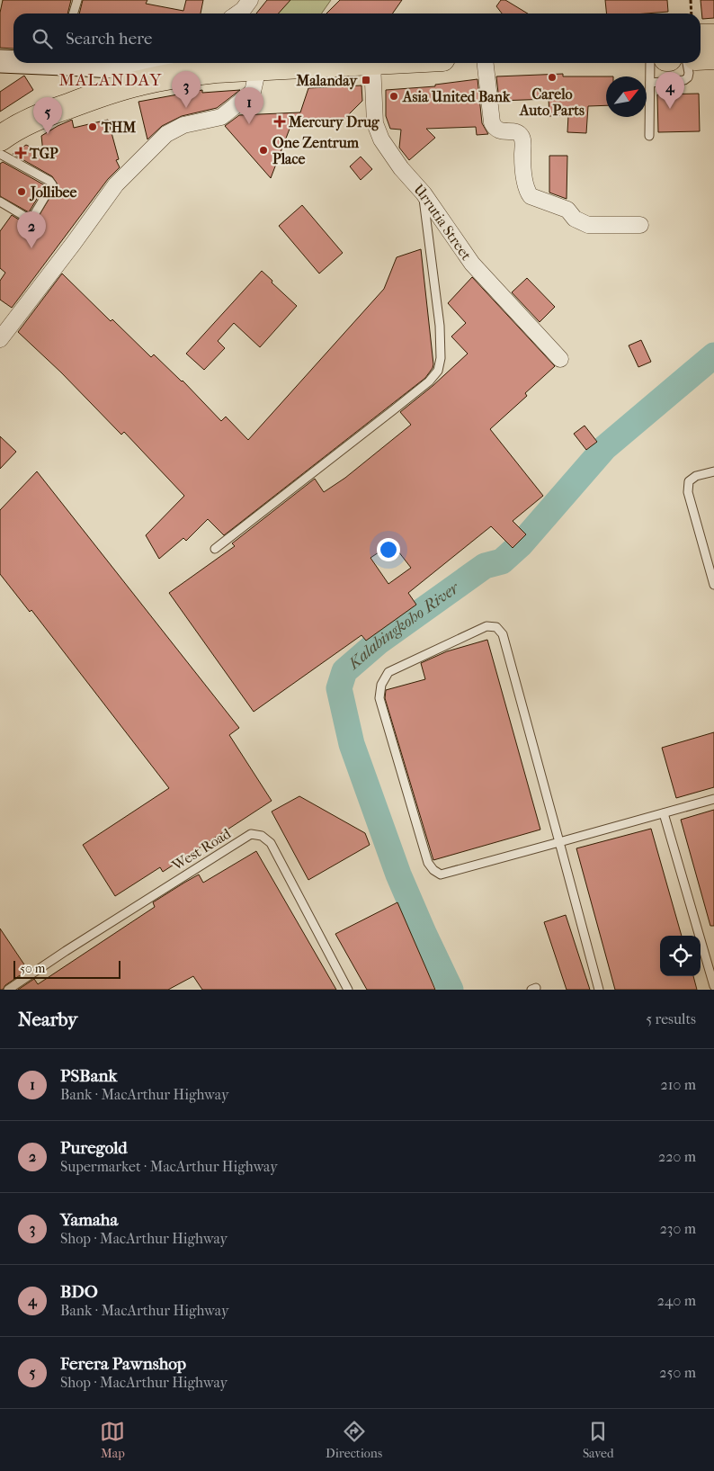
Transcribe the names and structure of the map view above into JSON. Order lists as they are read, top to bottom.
{
  "streets": {
    "street": ["Urrutia Street"],
    "lane": ["West Road"]
  },
  "districts": ["MALANDAY"],
  "water": ["Kalabingkoho River"],
  "places": {
    "other": [
      "Carelo Auto Parts",
      "Asia United Bank",
      "THM",
      "One Zentrum Place",
      "Jollibee"
    ],
    "transit": ["Malanday"],
    "health": ["Mercury Drug", "TGP"]
  },
  "scale_bar": "50 m",
  "north": "top right",
  "page": {
    "search": "Search here",
    "pins": [
      "3",
      "4",
      "1",
      "5",
      "2"
    ],
    "scale": "50 m",
    "heading": ["Nearby", "5 results"],
    "list": [
      {
        "mark": "1",
        "name": "PSBank",
        "note": "Bank · MacArthur Highway",
        "value": "210 m"
      },
      {
        "mark": "2",
        "name": "Puregold",
        "note": "Supermarket · MacArthur Highway",
        "value": "220 m"
      },
      {
        "mark": "3",
        "name": "Yamaha",
        "note": "Shop · MacArthur Highway",
        "value": "230 m"
      },
      {
        "mark": "4",
        "name": "BDO",
        "note": "Bank · MacArthur Highway",
        "value": "240 m"
      },
      {
        "mark": "5",
        "name": "Ferera Pawnshop",
        "note": "Shop · MacArthur Highway",
        "value": "250 m"
      }
    ],
    "nav": ["Map", "Directions", "Saved"]
  }
}
